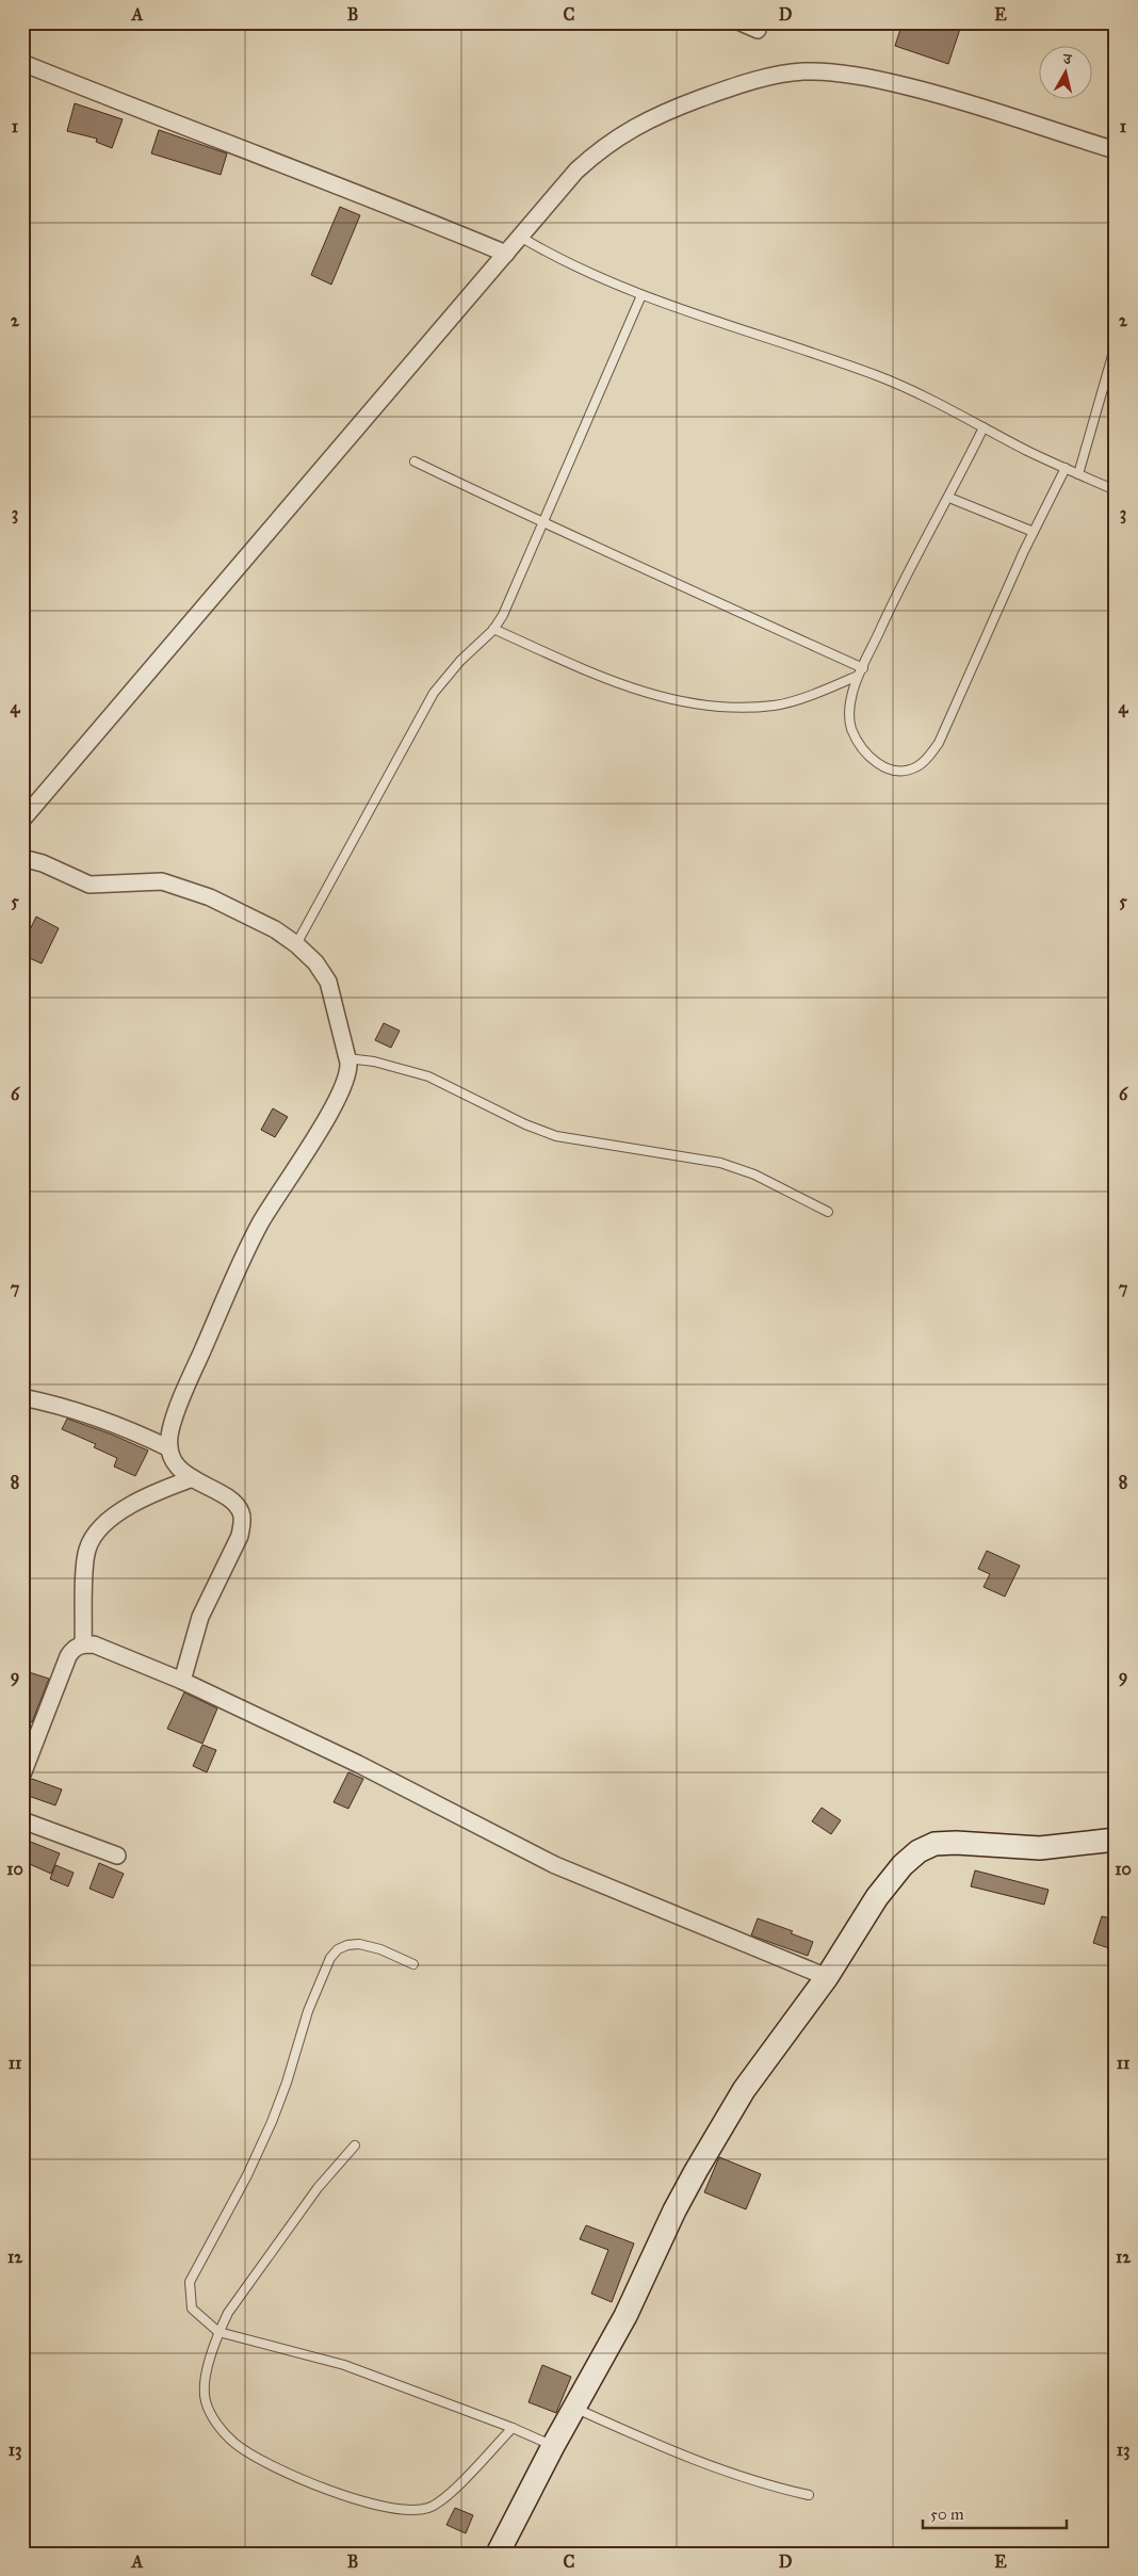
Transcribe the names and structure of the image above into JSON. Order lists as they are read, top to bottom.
{
  "scale_bar": "50 m",
  "north": "top",
  "grid": {
    "columns": [
      "A",
      "B",
      "C",
      "D",
      "E"
    ],
    "rows": [
      "1",
      "2",
      "3",
      "4",
      "5",
      "6",
      "7",
      "8",
      "9",
      "10",
      "11",
      "12",
      "13"
    ]
  }
}
